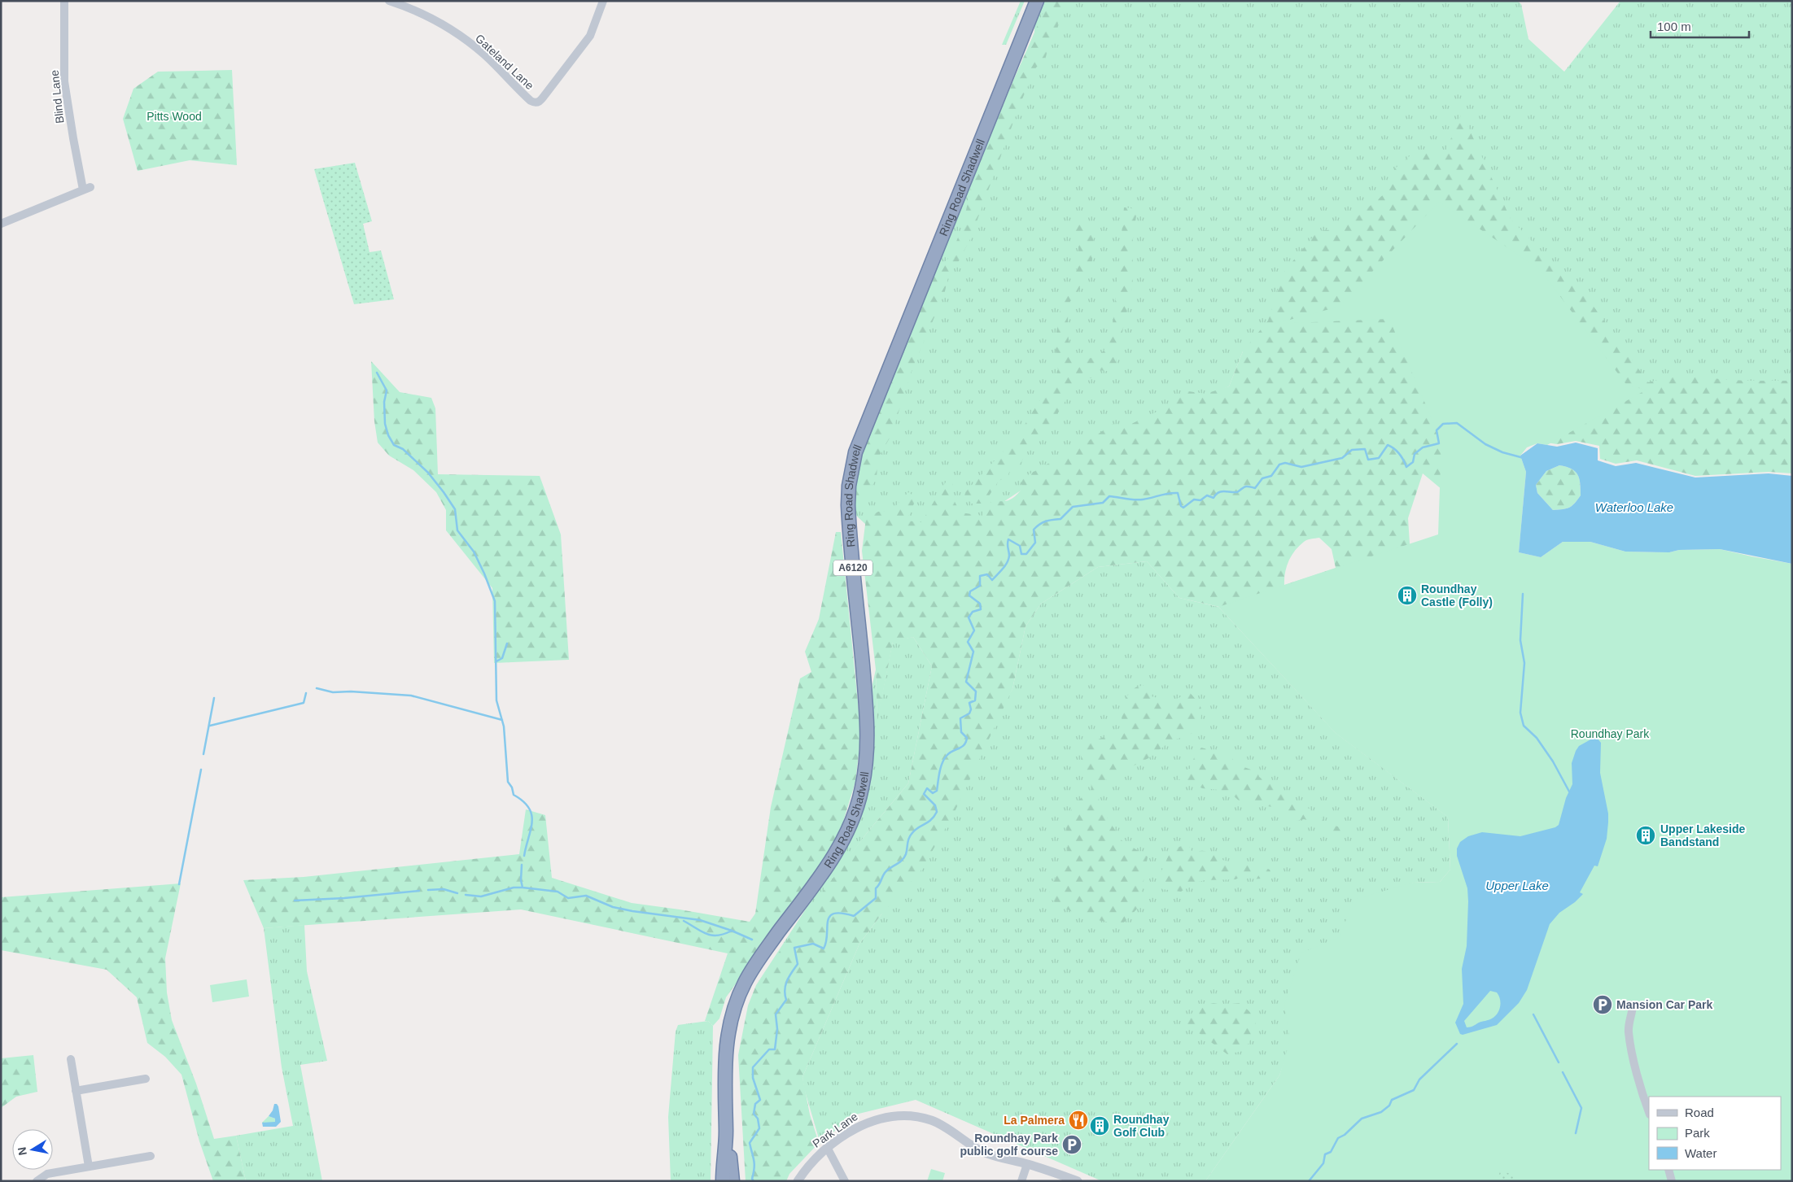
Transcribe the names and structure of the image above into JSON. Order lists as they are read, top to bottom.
{
  "streets": {
    "highway": ["Ring Road Shadwell", "A6120"],
    "street": ["Gateland Lane", "Blind Lane", "Park Lane"]
  },
  "water": ["Waterloo Lake", "Upper Lake"],
  "parks": ["Pitts Wood", "Roundhay Park"],
  "places": {
    "building": ["Roundhay Castle (Folly)", "Upper Lakeside Bandstand", "Roundhay Golf Club"],
    "parking": ["Mansion Car Park", "Roundhay Park public golf course"],
    "restaurant": ["La Palmera"]
  },
  "legend": ["Road", "Park", "Water"],
  "scale_bar": "100 m",
  "north": "left"
}
